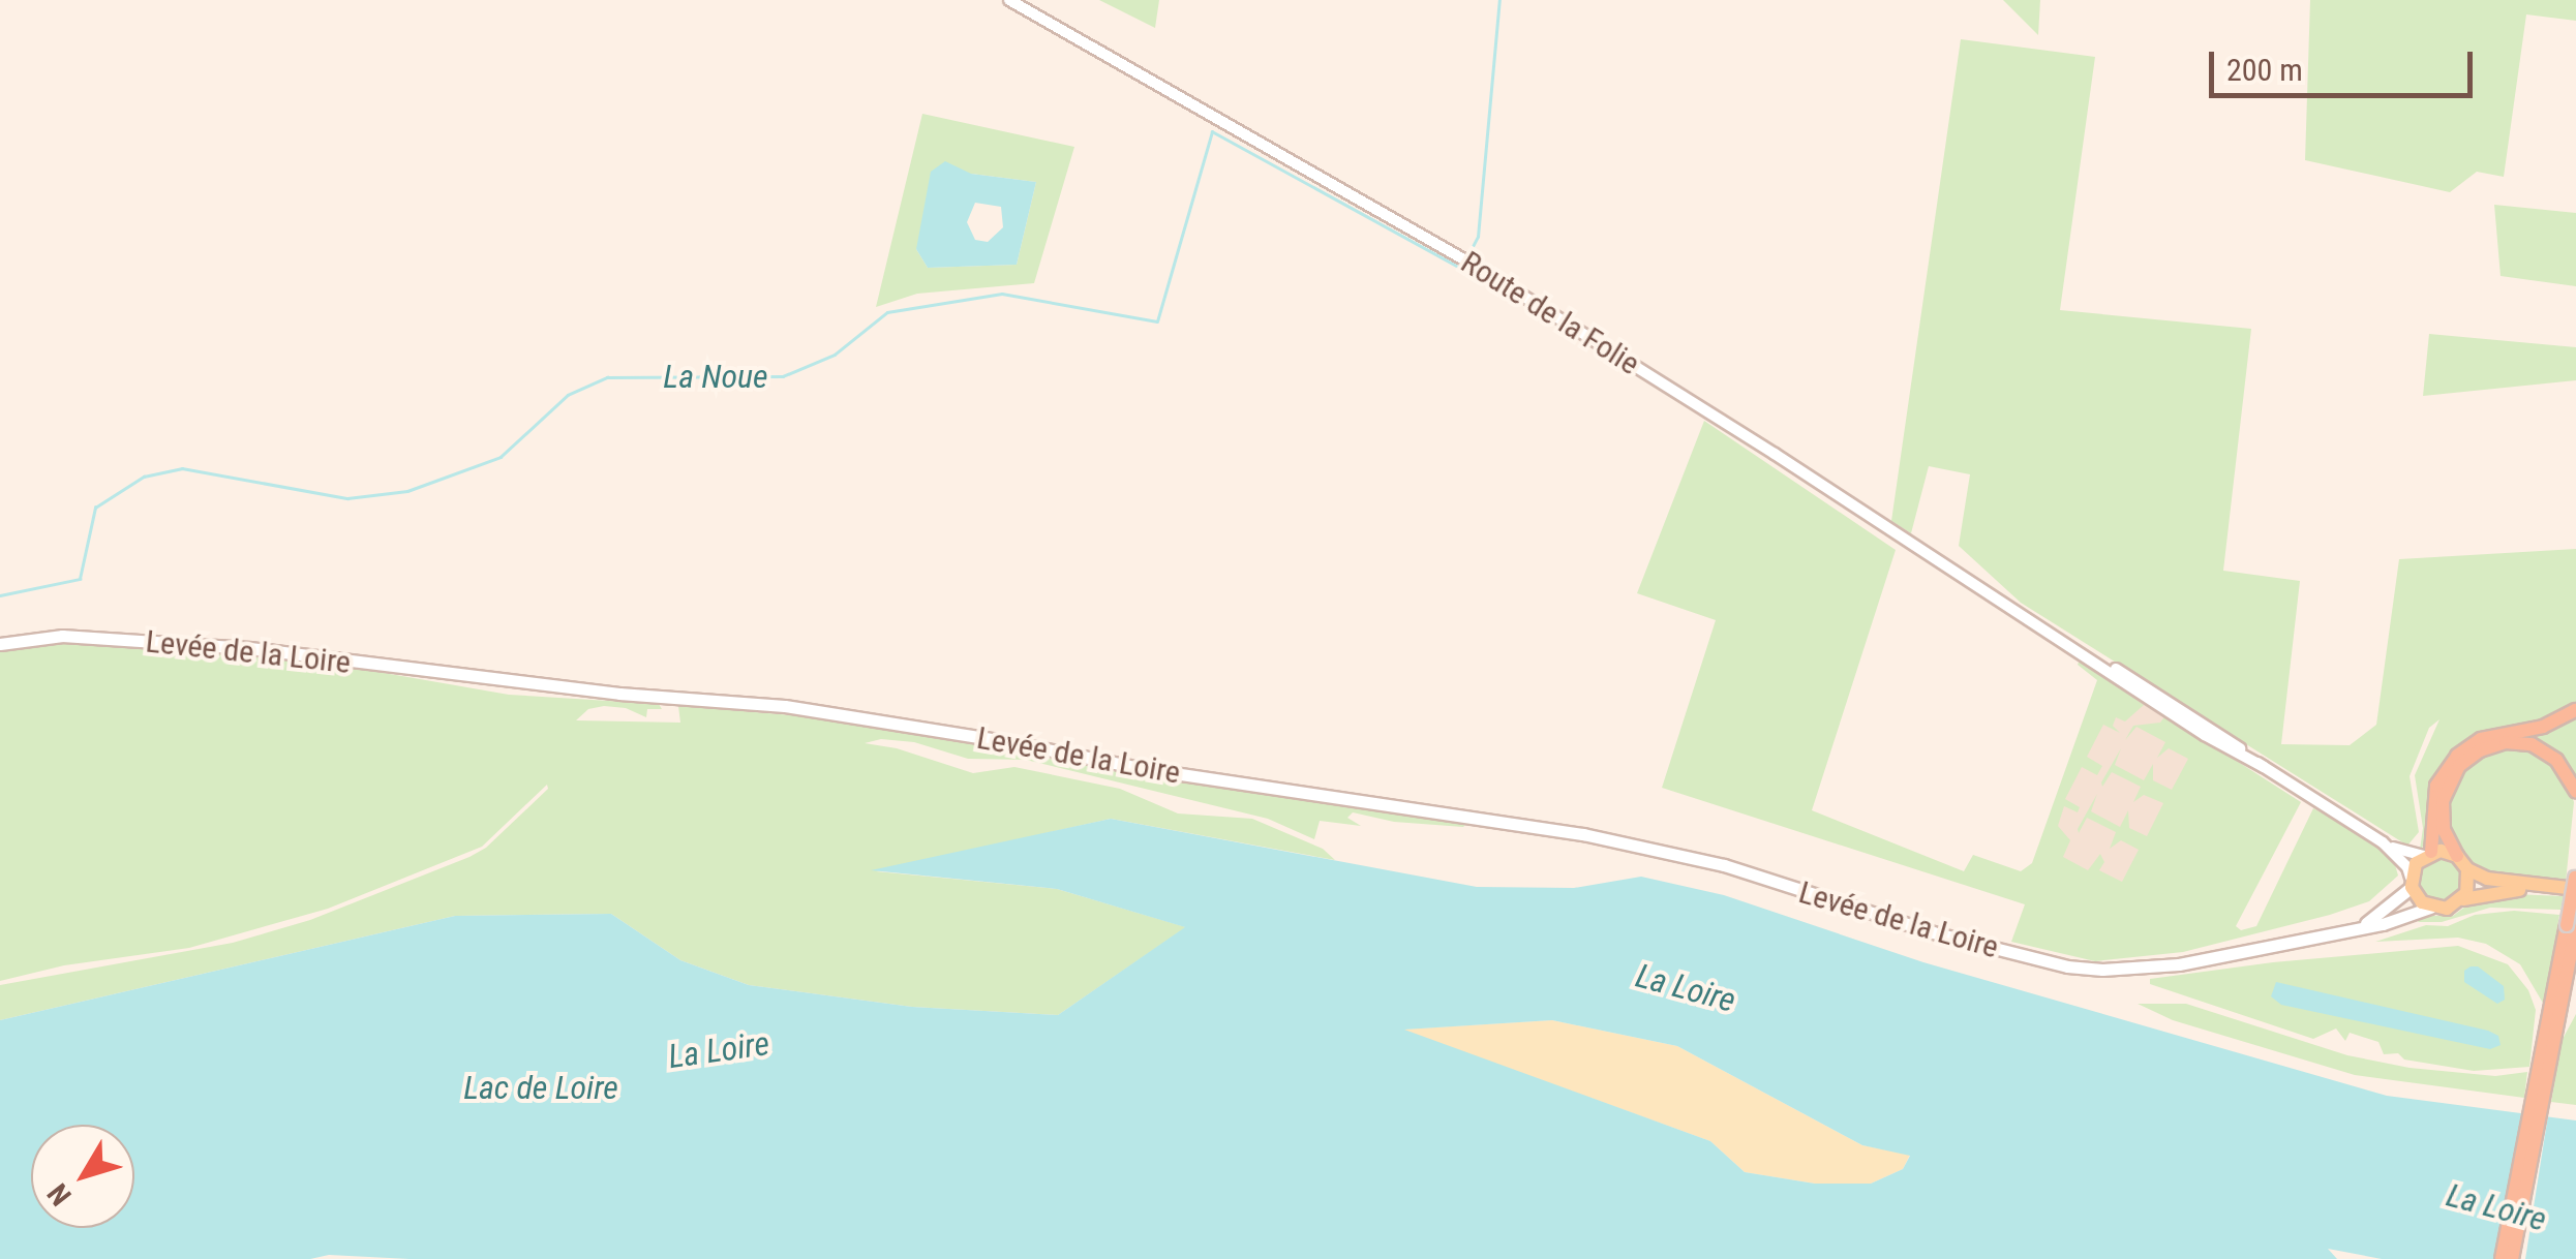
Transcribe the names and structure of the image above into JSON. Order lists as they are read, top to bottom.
{
  "streets": {
    "main road": ["Levée de la Loire"],
    "street": ["Route de la Folie"]
  },
  "crossings": [
    ["Route de la Folie", "Levée de la Loire"]
  ],
  "water": ["La Noue", "La Loire", "Lac de Loire"],
  "scale_bar": "200 m",
  "north": "bottom left"
}
